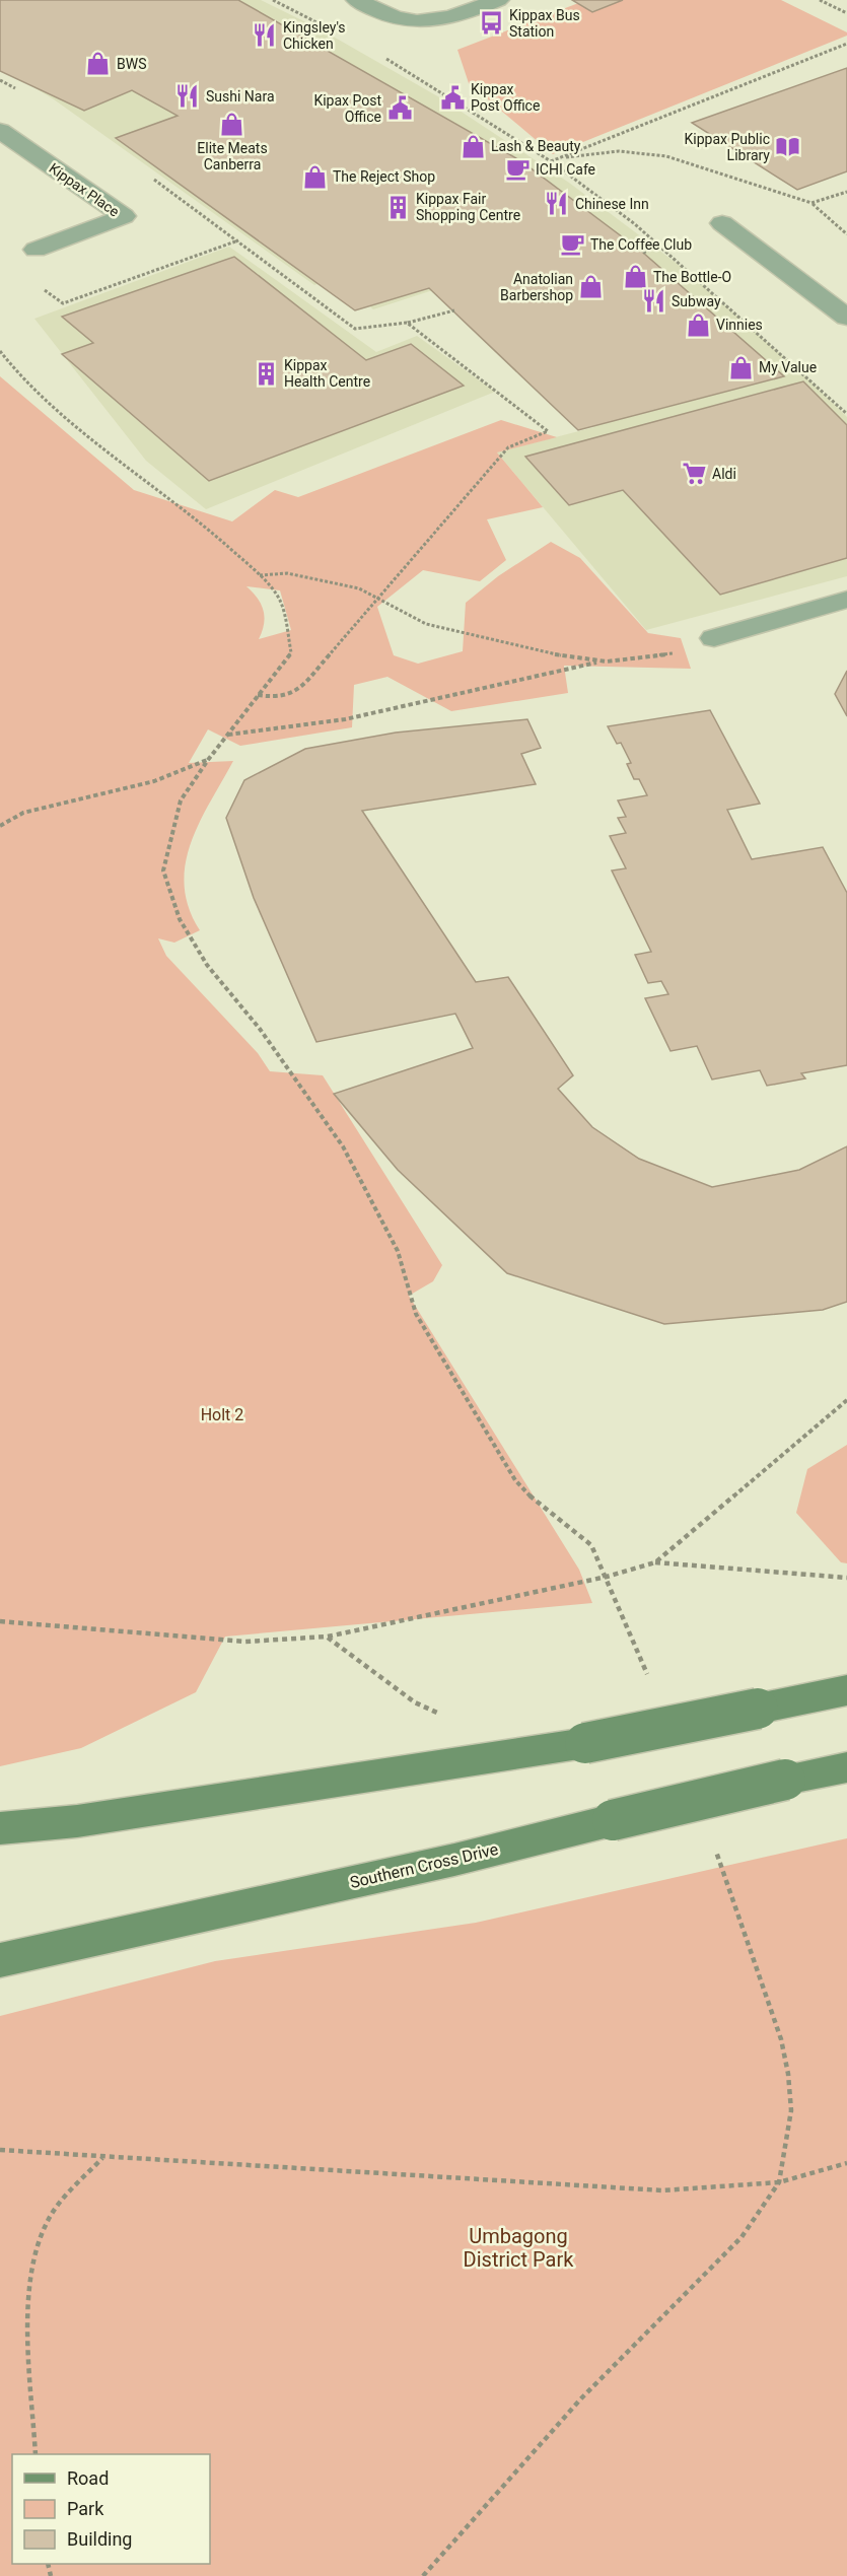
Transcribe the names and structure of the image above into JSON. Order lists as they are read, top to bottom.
{
  "streets": {
    "main road": ["Southern Cross Drive"],
    "street": ["Kippax Place"]
  },
  "parks": ["Holt 2", "Umbagong District Park"],
  "places": {
    "bus stop": ["Kippax Bus Station"],
    "restaurant": [
      "Kingsley's Chicken",
      "Sushi Nara",
      "Chinese Inn",
      "Subway"
    ],
    "shop": [
      "BWS",
      "Elite Meats Canberra",
      "Lash & Beauty",
      "The Reject Shop",
      "The Bottle-O",
      "Anatolian Barbershop",
      "Vinnies",
      "My Value"
    ],
    "public building": ["Kippax Post Office", "Kipax Post Office"],
    "library": ["Kippax Public Library"],
    "cafe": ["ICHI Cafe", "The Coffee Club"],
    "building": ["Kippax Fair Shopping Centre", "Kippax Health Centre"],
    "supermarket": ["Aldi"]
  },
  "legend": ["Road", "Park", "Building"]
}
